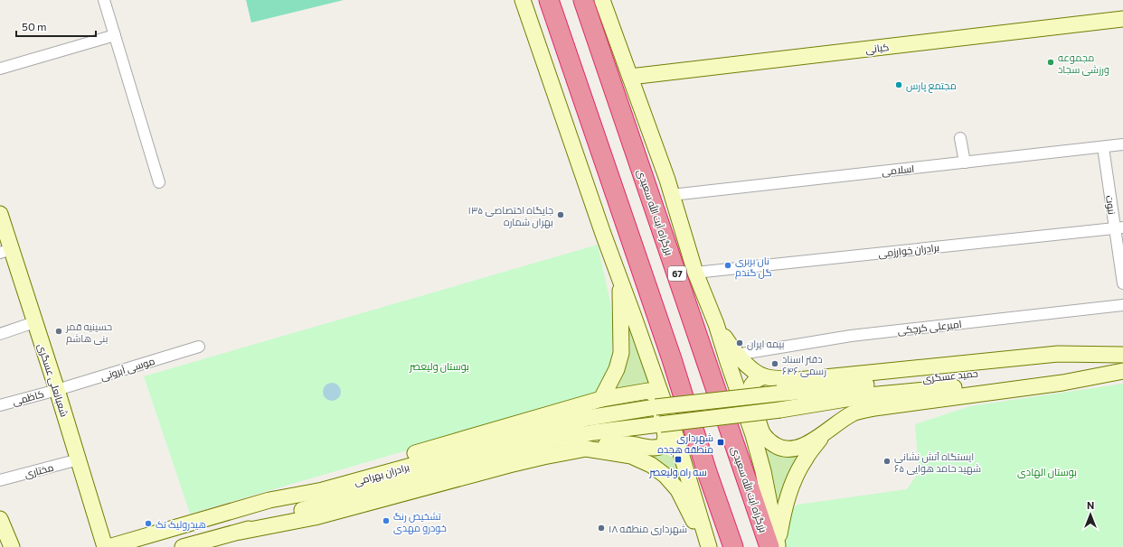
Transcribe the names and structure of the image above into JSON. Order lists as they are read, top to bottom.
{
  "streets": {
    "highway": ["بزرگراه آیت الله سعیدی", "67"],
    "main road": [
      "کیانی",
      "حمید عسگری",
      "شعبانعلی عسگری",
      "برادران بهرامی"
    ],
    "street": [
      "اسلامی",
      "نبوت",
      "برادران خوارزمی",
      "امیرعلی کرچکی",
      "موسی آبرونی",
      "کاظمی",
      "مختاری"
    ]
  },
  "crossings": [
    ["اسلامی", "نبوت"],
    ["نبوت", "برادران خوارزمی"],
    ["موسی آبرونی", "شعبانعلی عسگری"],
    ["موسی آبرونی", "کاظمی"],
    ["حمید عسگری", "برادران بهرامی"],
    ["شعبانعلی عسگری", "کاظمی"],
    ["شعبانعلی عسگری", "مختاری"]
  ],
  "parks": ["بوستان ولیعصر", "بوستان الهادی"],
  "places": {
    "other": [
      "مجموعه ورزشی سجاد",
      "مجتمع پارس",
      "۱۳۵ جایگاه اختصاصی بهران شماره",
      "نان بربری گل گندم",
      "حسینیه قمر بنی هاشم",
      "بیمه ایران",
      "دفتر اسناد رسمی ۶۴۶",
      "ایستگاه آتش نشانی ۶۵ شهید حامد هوایی",
      "تشخیص رنگ خودرو مهدی",
      "هیدرولیک تک",
      "شهرداری منطقه ۱۸"
    ],
    "transit": ["شهرداری منطقه هجده", "سه راه ولیعصر"]
  },
  "scale_bar": "50 m",
  "north": "top"
}
